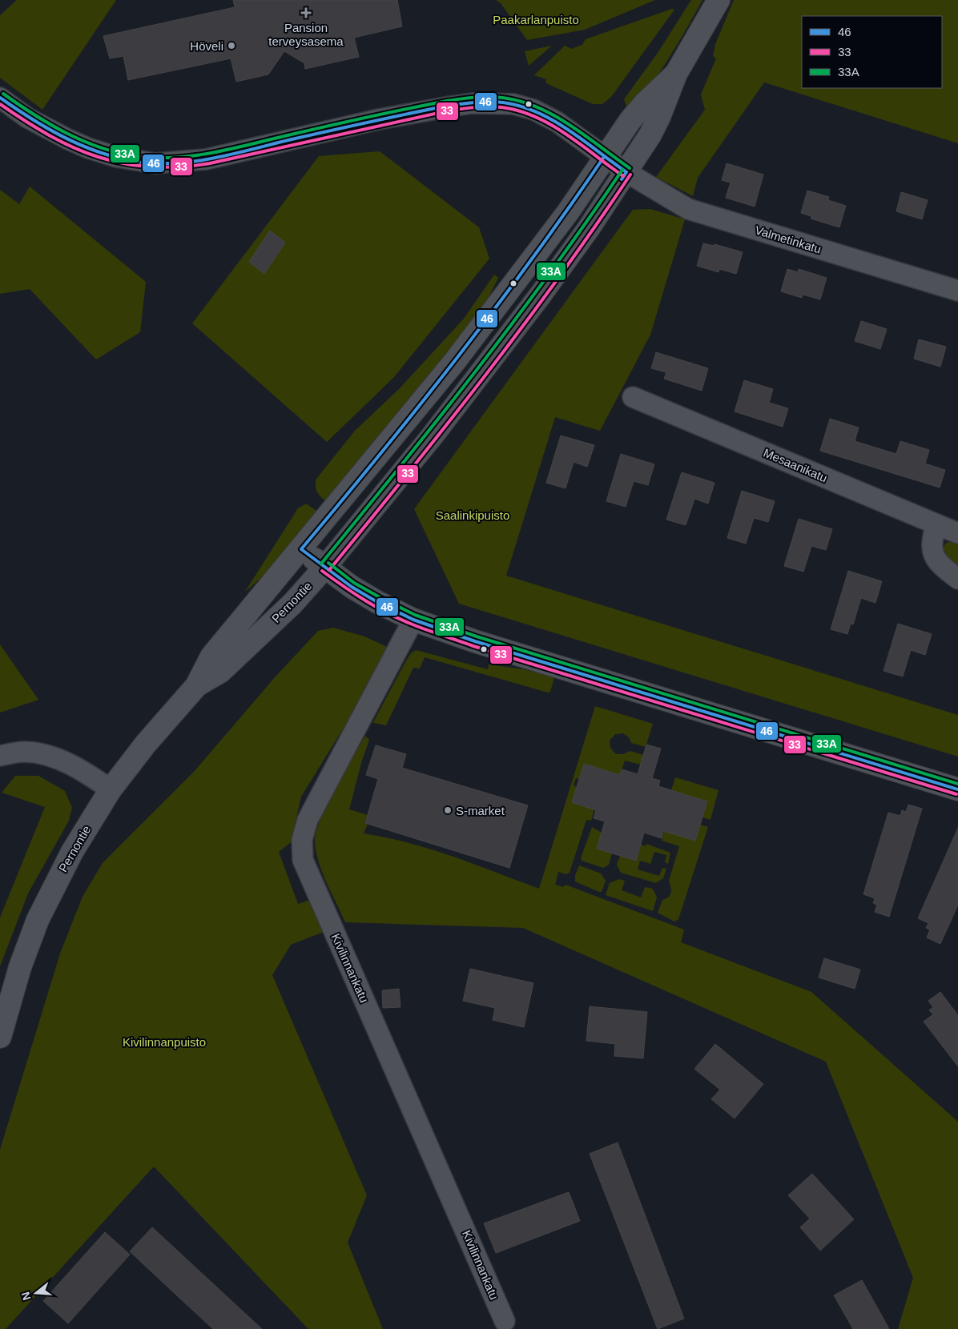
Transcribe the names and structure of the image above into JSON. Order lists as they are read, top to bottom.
{
  "streets": {
    "street": [
      "Valmetinkatu",
      "Mesaanikatu",
      "Pernontie",
      "Kivilinnankatu"
    ]
  },
  "crossings": [
    ["Valmetinkatu", "Pernontie"]
  ],
  "parks": ["Paakarlanpuisto", "Saalinkipuisto", "Kivilinnanpuisto"],
  "places": {
    "health": ["Pansion terveysasema"],
    "other": ["Höveli", "S-market"]
  },
  "lines": ["transit line 33A", "transit line 46", "transit line 33"],
  "legend": ["46", "33", "33A"],
  "north": "left"
}
